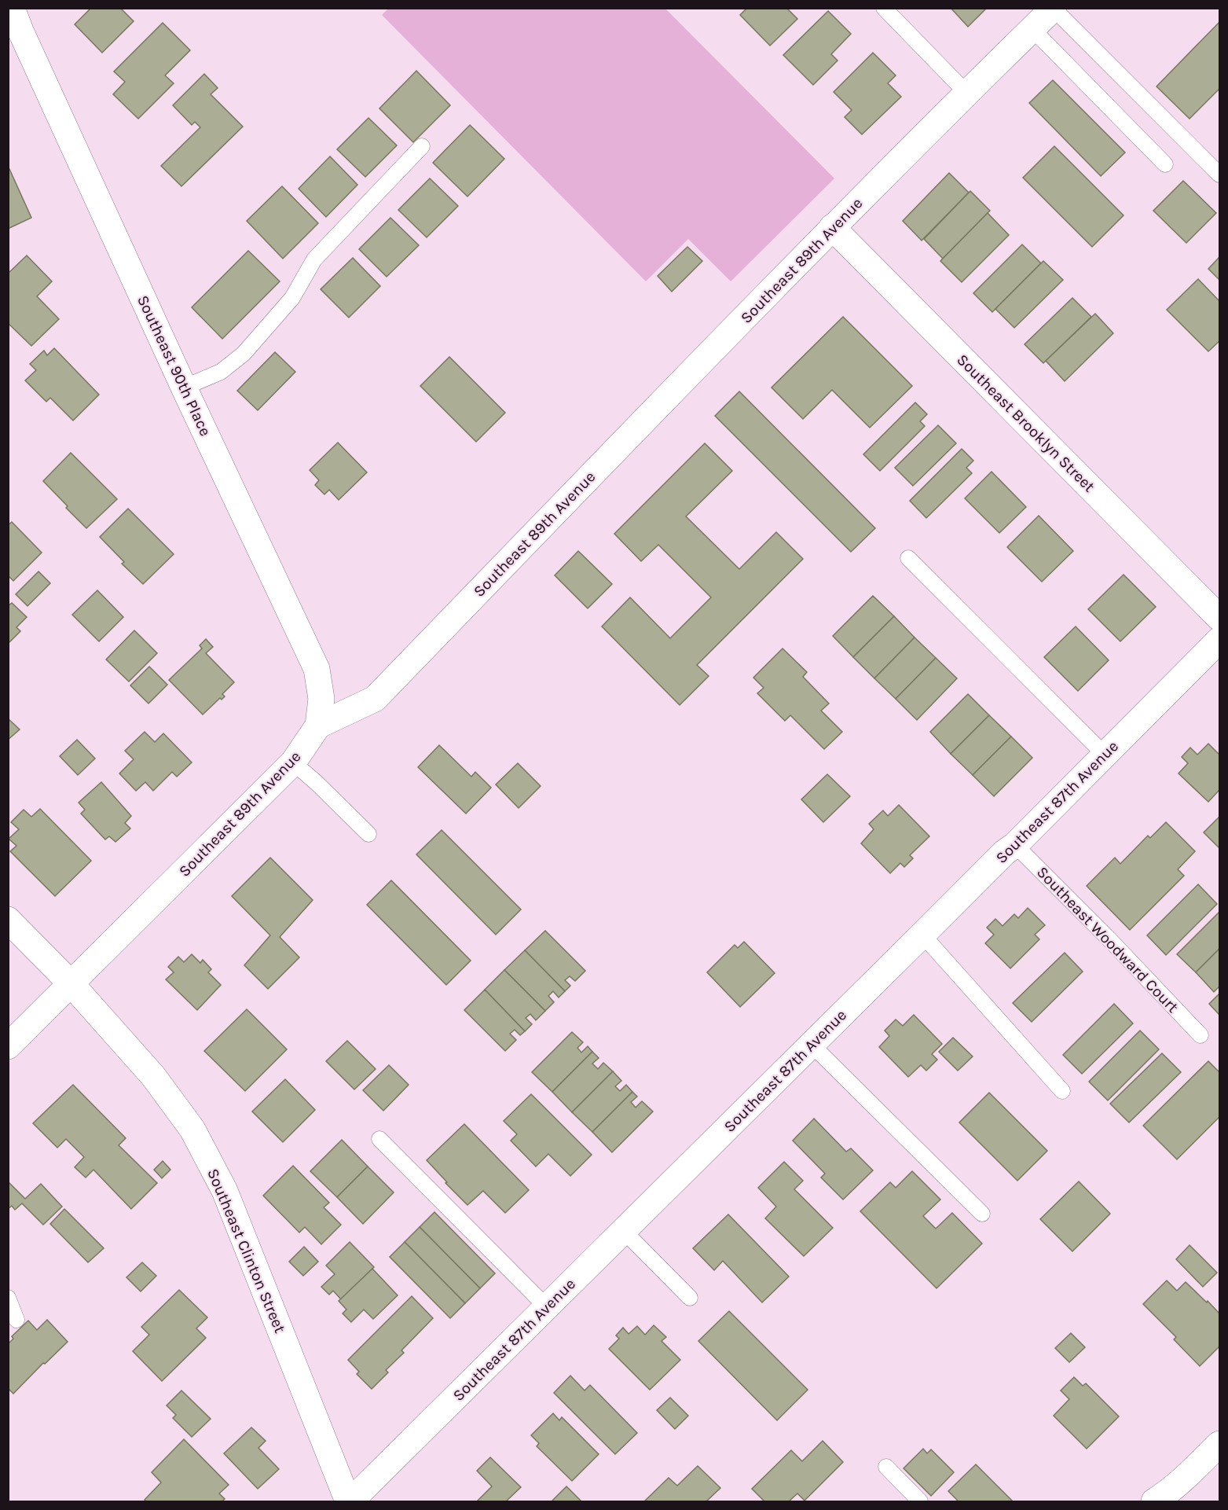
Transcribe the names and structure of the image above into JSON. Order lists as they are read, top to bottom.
{
  "streets": {
    "street": [
      "Southeast 89th Avenue",
      "Southeast 90th Place",
      "Southeast Brooklyn Street",
      "Southeast 87th Avenue",
      "Southeast Clinton Street"
    ],
    "lane": ["Southeast Woodward Court"]
  },
  "crossings": [
    ["Southeast 89th Avenue", "Southeast 90th Place"],
    ["Southeast 89th Avenue", "Southeast Brooklyn Street"],
    ["Southeast 89th Avenue", "Southeast Clinton Street"],
    ["Southeast 87th Avenue", "Southeast Woodward Court"],
    ["Southeast 87th Avenue", "Southeast Clinton Street"]
  ]
}
